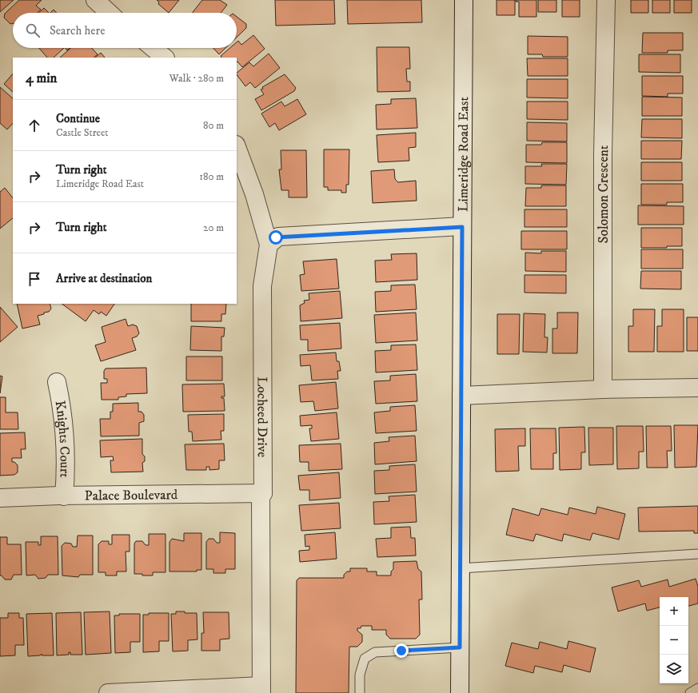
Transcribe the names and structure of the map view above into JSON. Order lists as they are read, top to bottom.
{
  "streets": {
    "street": [
      "Limeridge Road East",
      "Solomon Crescent",
      "Locheed Drive",
      "Knights Court",
      "Palace Boulevard"
    ]
  },
  "crossings": [
    ["Locheed Drive", "Palace Boulevard"],
    ["Knights Court", "Palace Boulevard"]
  ],
  "page": {
    "search": "Search here",
    "heading": ["4 min", "Walk · 280 m"],
    "list": [
      ["Continue", "Castle Street", "80 m"],
      ["Turn right", "Limeridge Road East", "180 m"],
      ["Turn right", "20 m"],
      "Arrive at destination"
    ],
    "map_buttons": ["+", "−"]
  }
}
